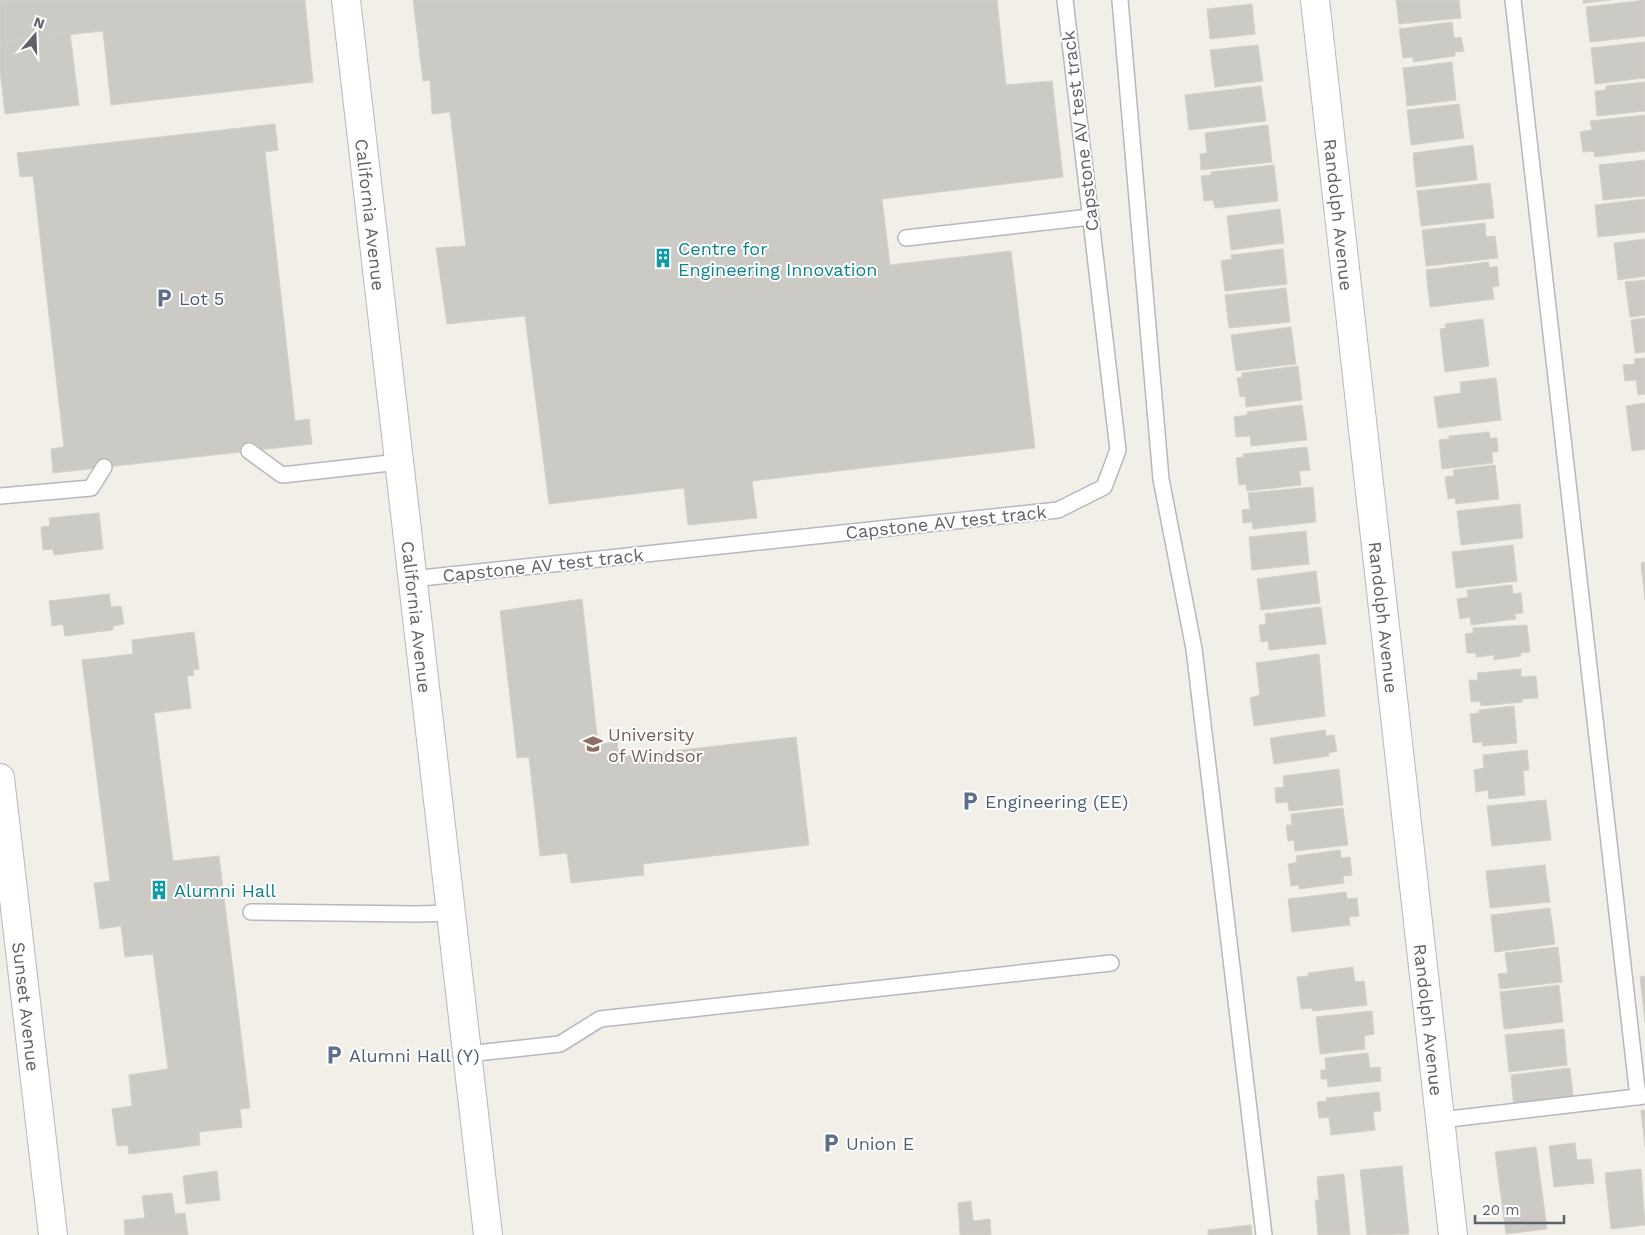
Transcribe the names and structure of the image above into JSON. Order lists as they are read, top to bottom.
{
  "streets": {
    "street": ["California Avenue", "Randolph Avenue", "Sunset Avenue"],
    "lane": ["Capstone AV test track"]
  },
  "crossings": [
    ["Capstone AV test track", "California Avenue"]
  ],
  "places": {
    "building": ["Centre for Engineering Innovation", "Alumni Hall"],
    "parking": [
      "Lot 5",
      "Engineering (EE)",
      "Alumni Hall (Y)",
      "Union E"
    ],
    "school or university": ["University of Windsor"]
  },
  "scale_bar": "20 m",
  "north": "top"
}
